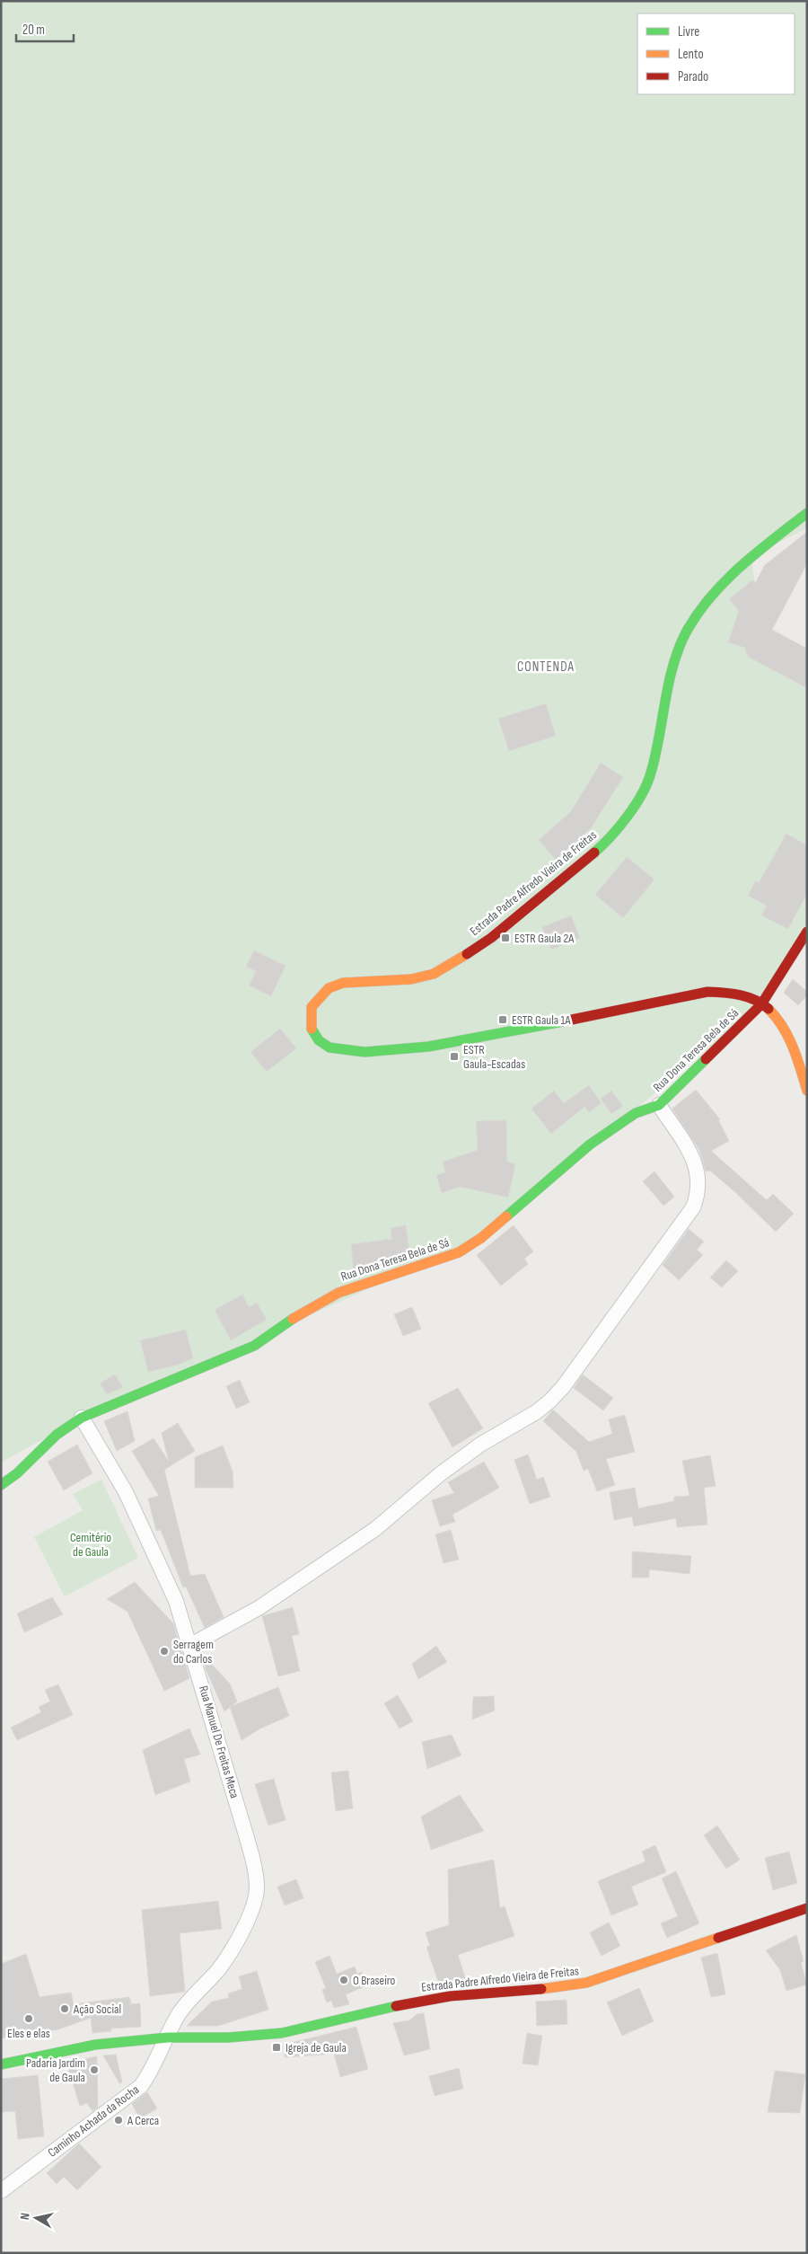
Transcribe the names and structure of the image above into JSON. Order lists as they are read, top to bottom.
{
  "streets": {
    "main road": ["Estrada Padre Alfredo Vieira de Freitas", "Rua Dona Teresa Bela de Sá"],
    "street": ["Rua Manuel De Freitas Meca", "Caminho Achada da Rocha"]
  },
  "crossings": [
    ["Estrada Padre Alfredo Vieira de Freitas", "Rua Dona Teresa Bela de Sá"],
    ["Estrada Padre Alfredo Vieira de Freitas", "Rua Manuel De Freitas Meca"],
    ["Estrada Padre Alfredo Vieira de Freitas", "Caminho Achada da Rocha"],
    ["Rua Dona Teresa Bela de Sá", "Rua Manuel De Freitas Meca"],
    ["Rua Manuel De Freitas Meca", "Caminho Achada da Rocha"]
  ],
  "districts": ["CONTENDA"],
  "parks": ["Cemitério de Gaula"],
  "places": {
    "transit": [
      "ESTR Gaula 2A",
      "ESTR Gaula 1A",
      "ESTR Gaula-Escadas",
      "Igreja de Gaula"
    ],
    "other": [
      "Serragem do Carlos",
      "O Braseiro",
      "Ação Social",
      "Eles e elas",
      "Padaria Jardim de Gaula",
      "A Cerca"
    ]
  },
  "legend": ["Livre", "Lento", "Parado"],
  "scale_bar": "20 m",
  "north": "left"
}
